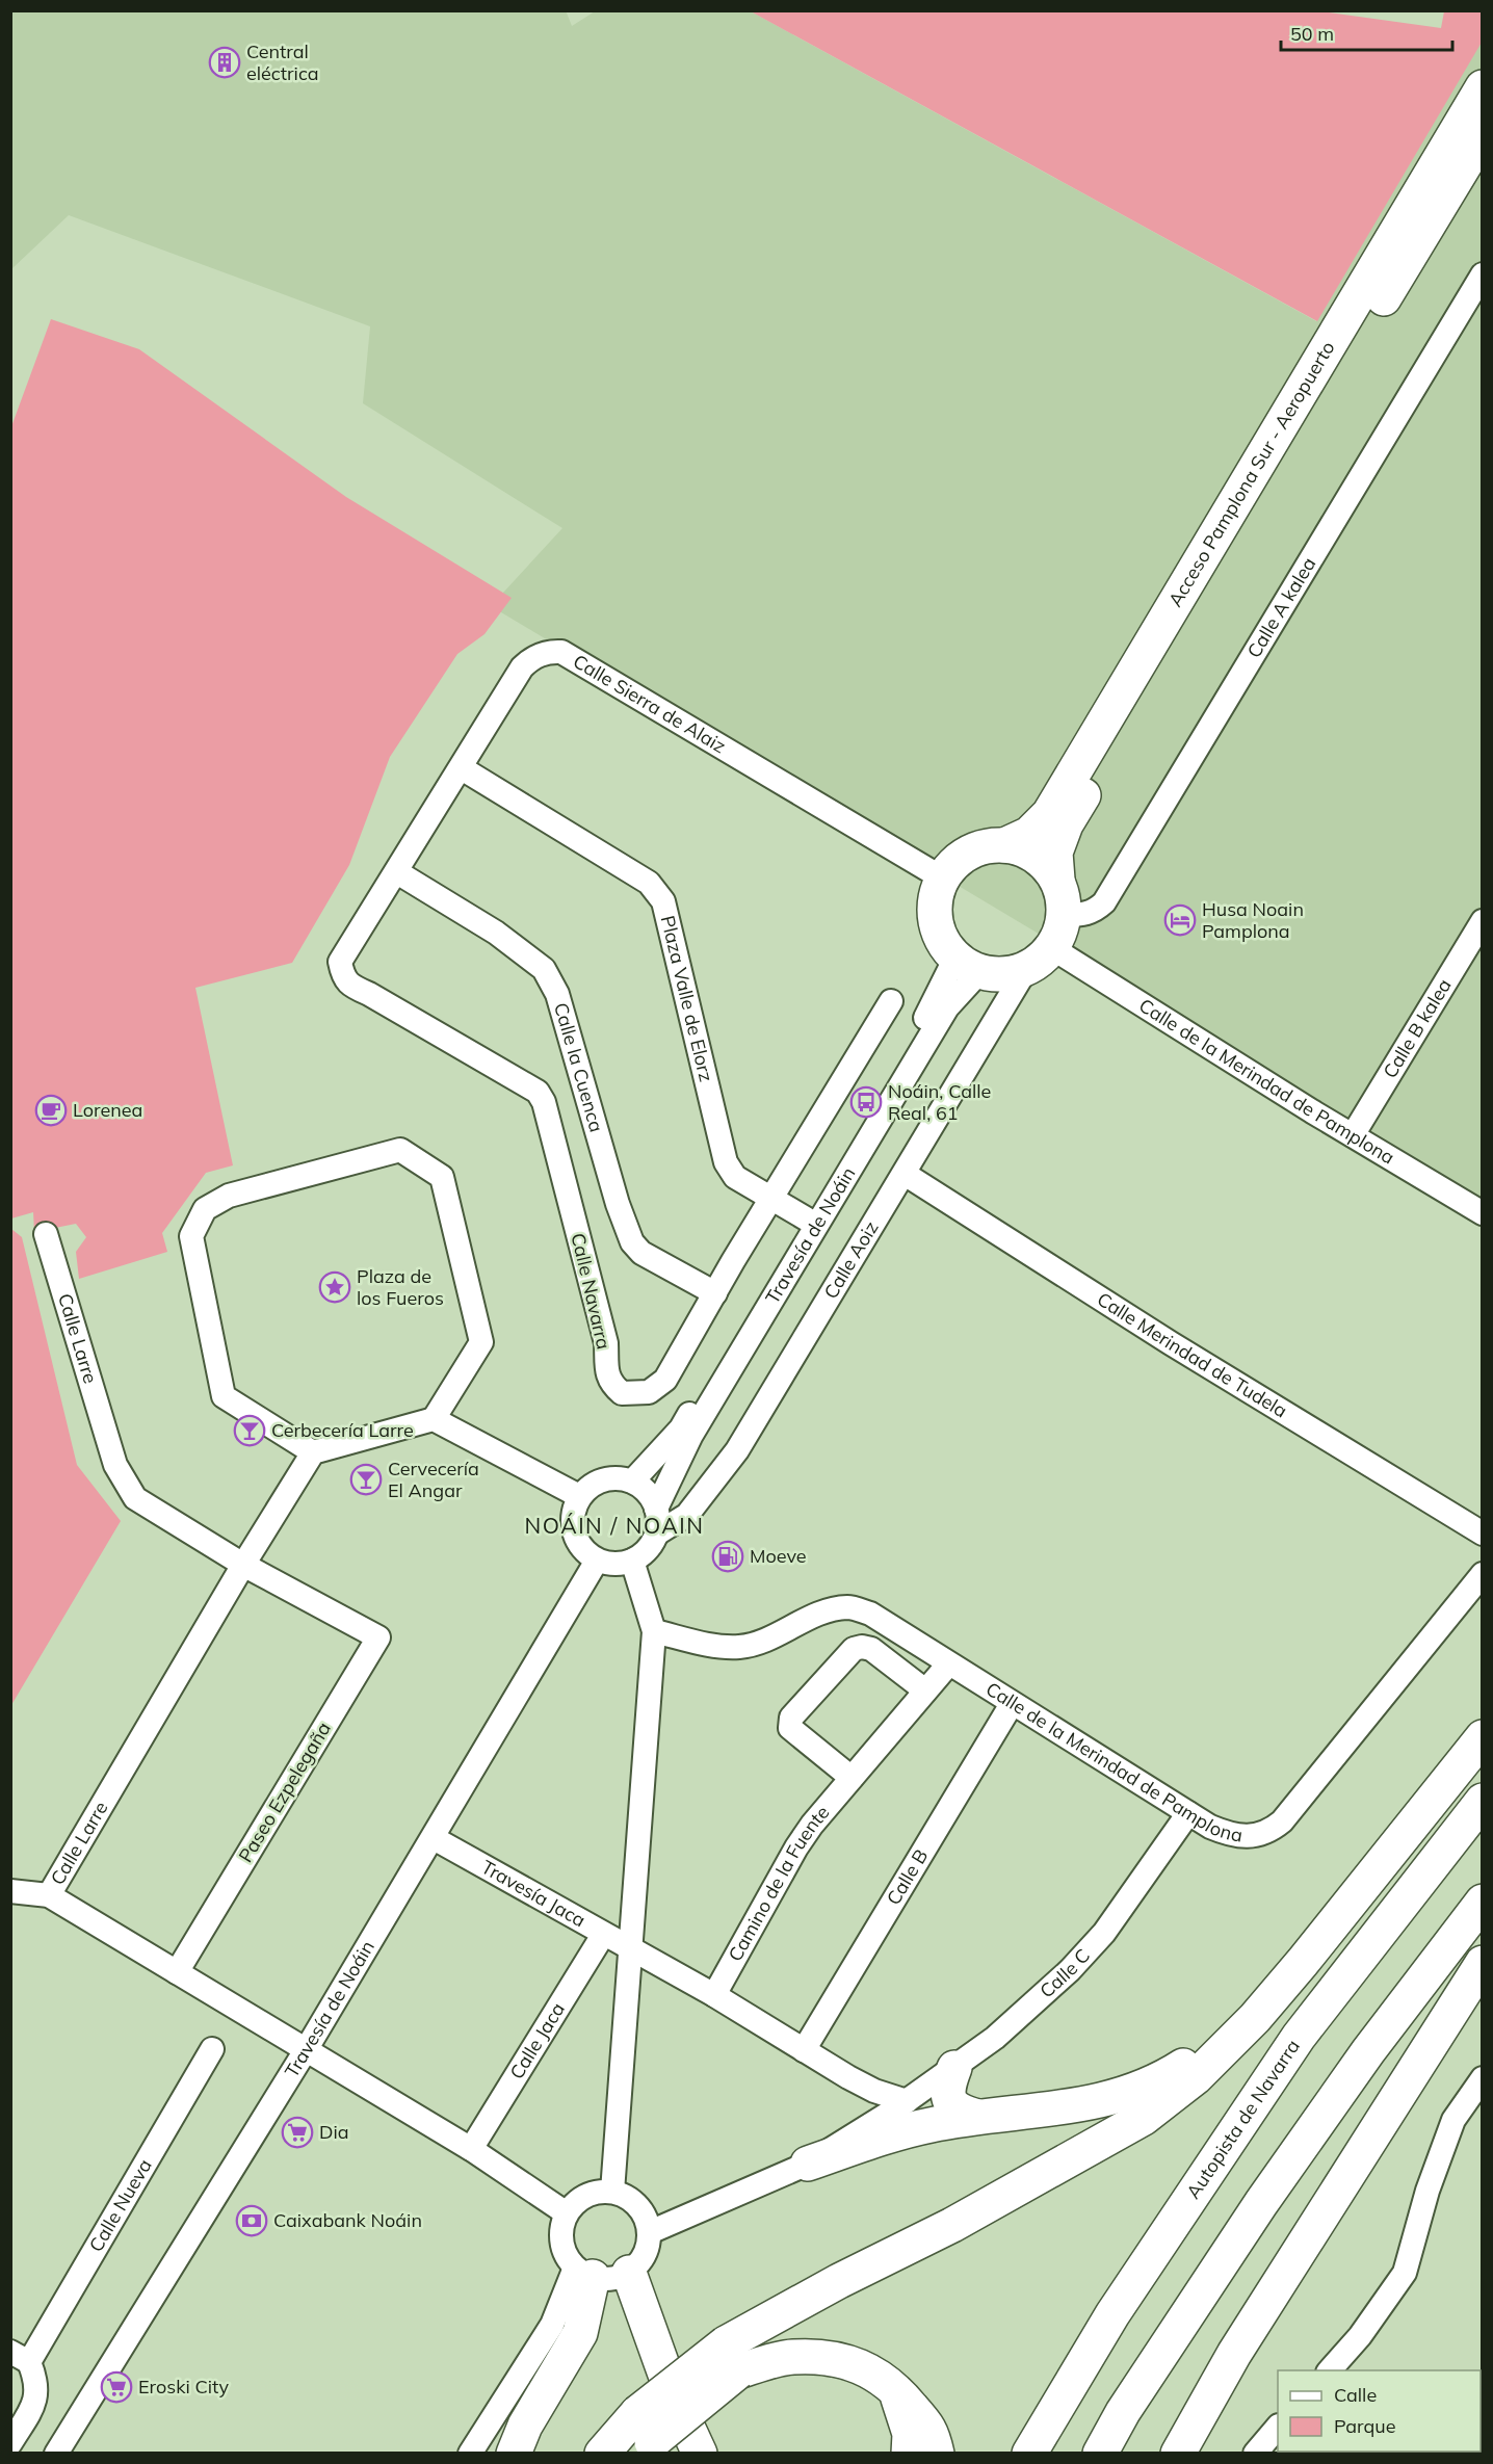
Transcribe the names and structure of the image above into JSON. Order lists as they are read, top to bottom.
{
  "streets": {
    "highway": ["Acceso Pamplona Sur - Aeropuerto", "Autopista de Navarra"],
    "street": [
      "Calle A kalea",
      "Calle Sierra de Alaiz",
      "Plaza Valle de Elorz",
      "Calle B kalea",
      "Calle la Cuenca",
      "Calle de la Merindad de Pamplona",
      "Travesía de Noáin",
      "Calle Aoiz",
      "Calle Navarra",
      "Calle Larre",
      "Calle Merindad de Tudela",
      "Paseo Ezpelegaña",
      "Calle B",
      "Camino de la Fuente",
      "Travesía Jaca",
      "Calle C",
      "Calle Jaca",
      "Calle Nueva"
    ]
  },
  "crossings": [
    ["Acceso Pamplona Sur - Aeropuerto", "Calle A kalea"],
    ["Acceso Pamplona Sur - Aeropuerto", "Calle Sierra de Alaiz"],
    ["Acceso Pamplona Sur - Aeropuerto", "Calle de la Merindad de Pamplona"],
    ["Acceso Pamplona Sur - Aeropuerto", "Travesía de Noáin"],
    ["Acceso Pamplona Sur - Aeropuerto", "Calle Aoiz"],
    ["Calle A kalea", "Calle Sierra de Alaiz"],
    ["Calle A kalea", "Calle de la Merindad de Pamplona"],
    ["Calle A kalea", "Travesía de Noáin"],
    ["Calle A kalea", "Calle Aoiz"],
    ["Calle Sierra de Alaiz", "Plaza Valle de Elorz"],
    ["Calle Sierra de Alaiz", "Calle la Cuenca"],
    ["Calle Sierra de Alaiz", "Calle de la Merindad de Pamplona"],
    ["Calle Sierra de Alaiz", "Travesía de Noáin"],
    ["Calle Sierra de Alaiz", "Calle Aoiz"],
    ["Calle Sierra de Alaiz", "Calle Navarra"],
    ["Plaza Valle de Elorz", "Travesía de Noáin"],
    ["Plaza Valle de Elorz", "Calle Navarra"],
    ["Calle B kalea", "Calle de la Merindad de Pamplona"],
    ["Calle la Cuenca", "Calle Navarra"],
    ["Calle de la Merindad de Pamplona", "Travesía de Noáin"],
    ["Calle de la Merindad de Pamplona", "Calle Aoiz"],
    ["Calle de la Merindad de Pamplona", "Calle B"],
    ["Calle de la Merindad de Pamplona", "Camino de la Fuente"],
    ["Calle de la Merindad de Pamplona", "Calle C"],
    ["Travesía de Noáin", "Calle Aoiz"],
    ["Travesía de Noáin", "Calle Larre"],
    ["Travesía de Noáin", "Travesía Jaca"],
    ["Calle Aoiz", "Calle Merindad de Tudela"],
    ["Calle Larre", "Paseo Ezpelegaña"],
    ["Travesía Jaca", "Calle Jaca"]
  ],
  "districts": ["NOÁIN / NOAIN"],
  "places": {
    "building": ["Central eléctrica"],
    "hotel": ["Husa Noain Pamplona"],
    "bus stop": ["Noáin, Calle Real, 61"],
    "cafe": ["Lorenea"],
    "place": ["Plaza de los Fueros"],
    "bar": ["Cerbecería Larre", "Cervecería El Angar"],
    "fuel station": ["Moeve"],
    "supermarket": ["Dia", "Eroski City"],
    "bank": ["Caixabank Noáin"]
  },
  "legend": ["Calle", "Parque"],
  "scale_bar": "50 m"
}
